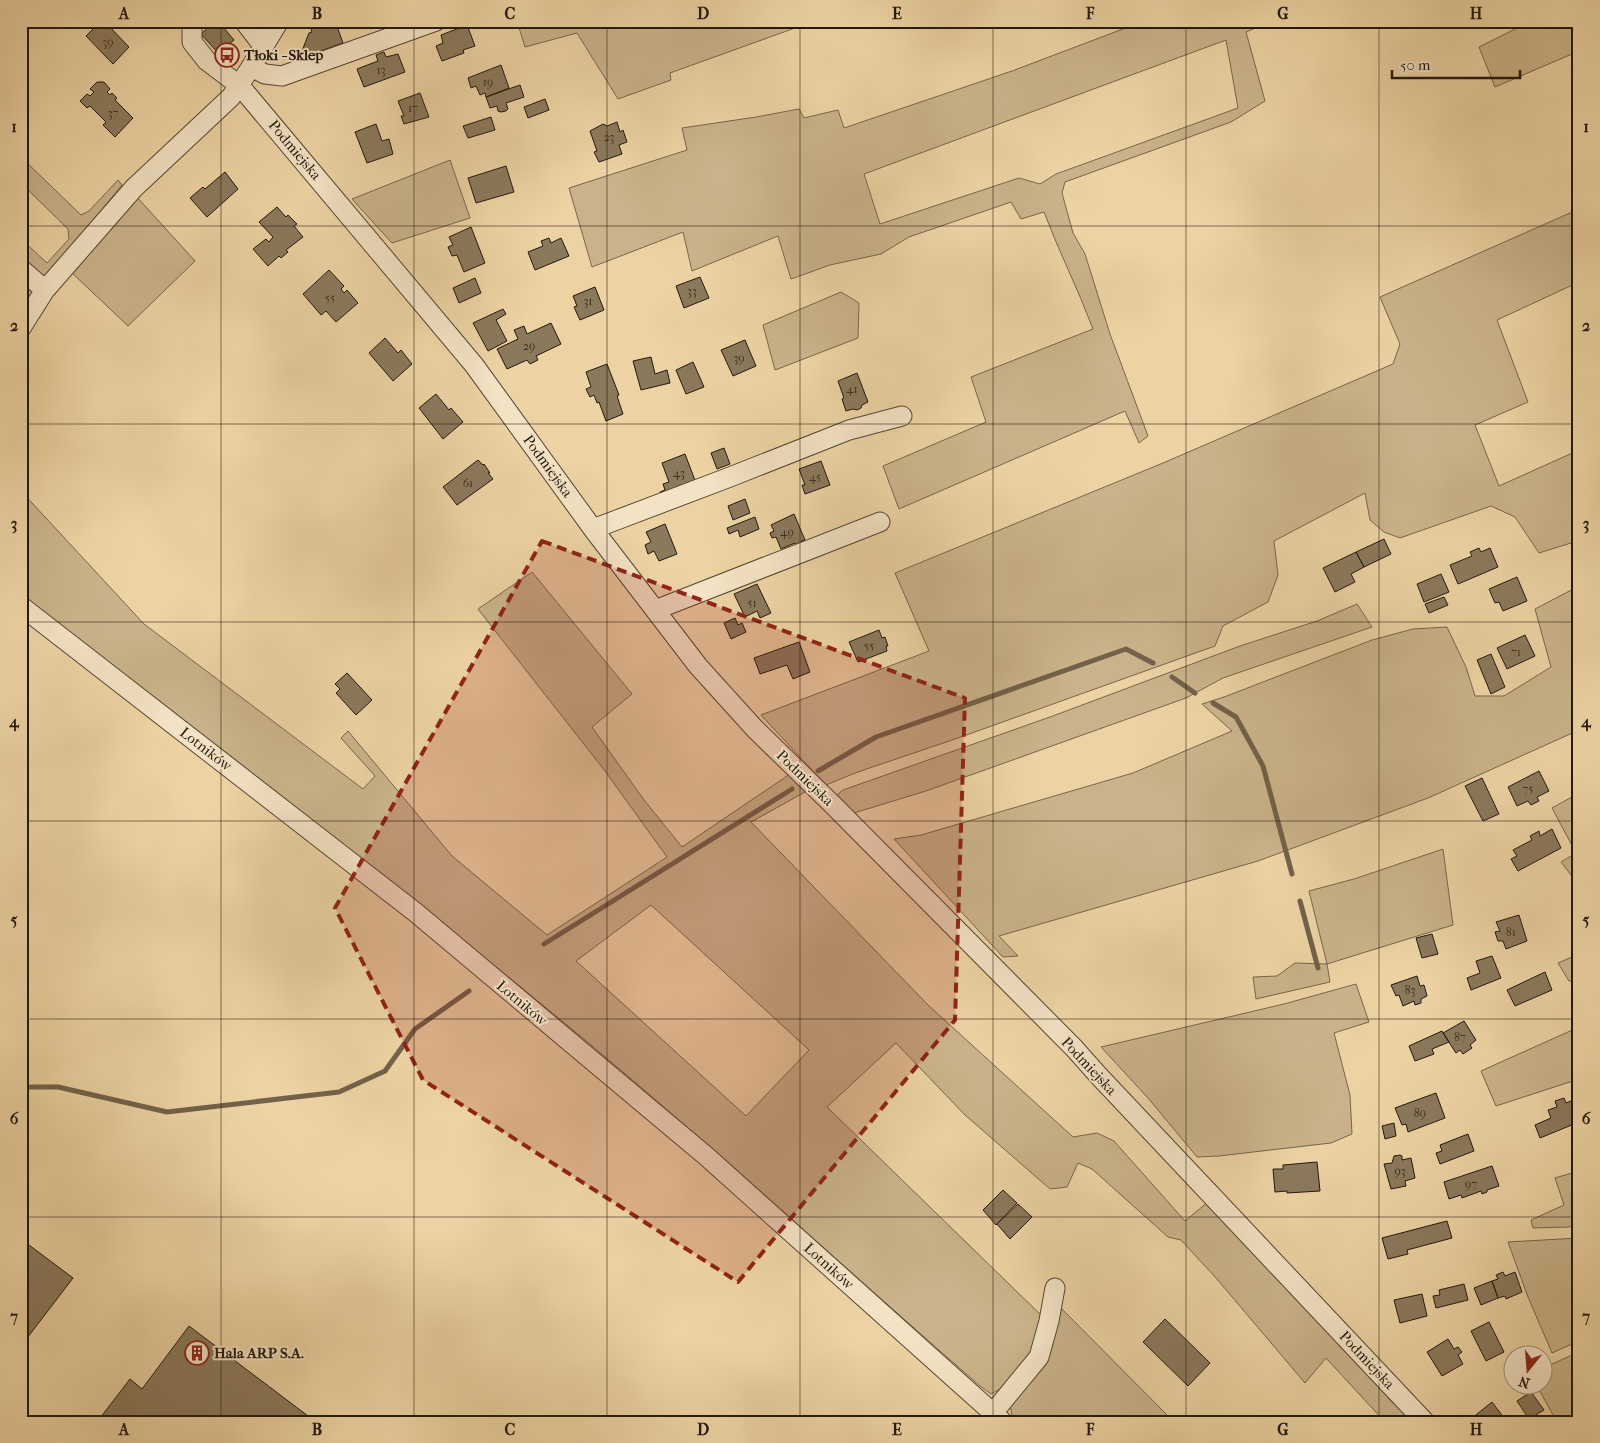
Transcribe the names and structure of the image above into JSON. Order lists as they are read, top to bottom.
{
  "streets": {
    "street": ["Podmiejska", "Lotników"]
  },
  "places": {
    "bus stop": ["Tłoki - Sklep"],
    "building": ["Hala ARP S.A."]
  },
  "house_numbers": [
    "39",
    "13",
    "19",
    "17",
    "37",
    "23",
    "33",
    "55",
    "31",
    "29",
    "39",
    "41",
    "43",
    "45",
    "61",
    "49",
    "51",
    "55",
    "71",
    "75",
    "81",
    "83",
    "87",
    "89",
    "93",
    "97"
  ],
  "scale_bar": "50 m",
  "north": "bottom",
  "grid": {
    "columns": [
      "A",
      "B",
      "C",
      "D",
      "E",
      "F",
      "G",
      "H"
    ],
    "rows": [
      "1",
      "2",
      "3",
      "4",
      "5",
      "6",
      "7"
    ]
  }
}
